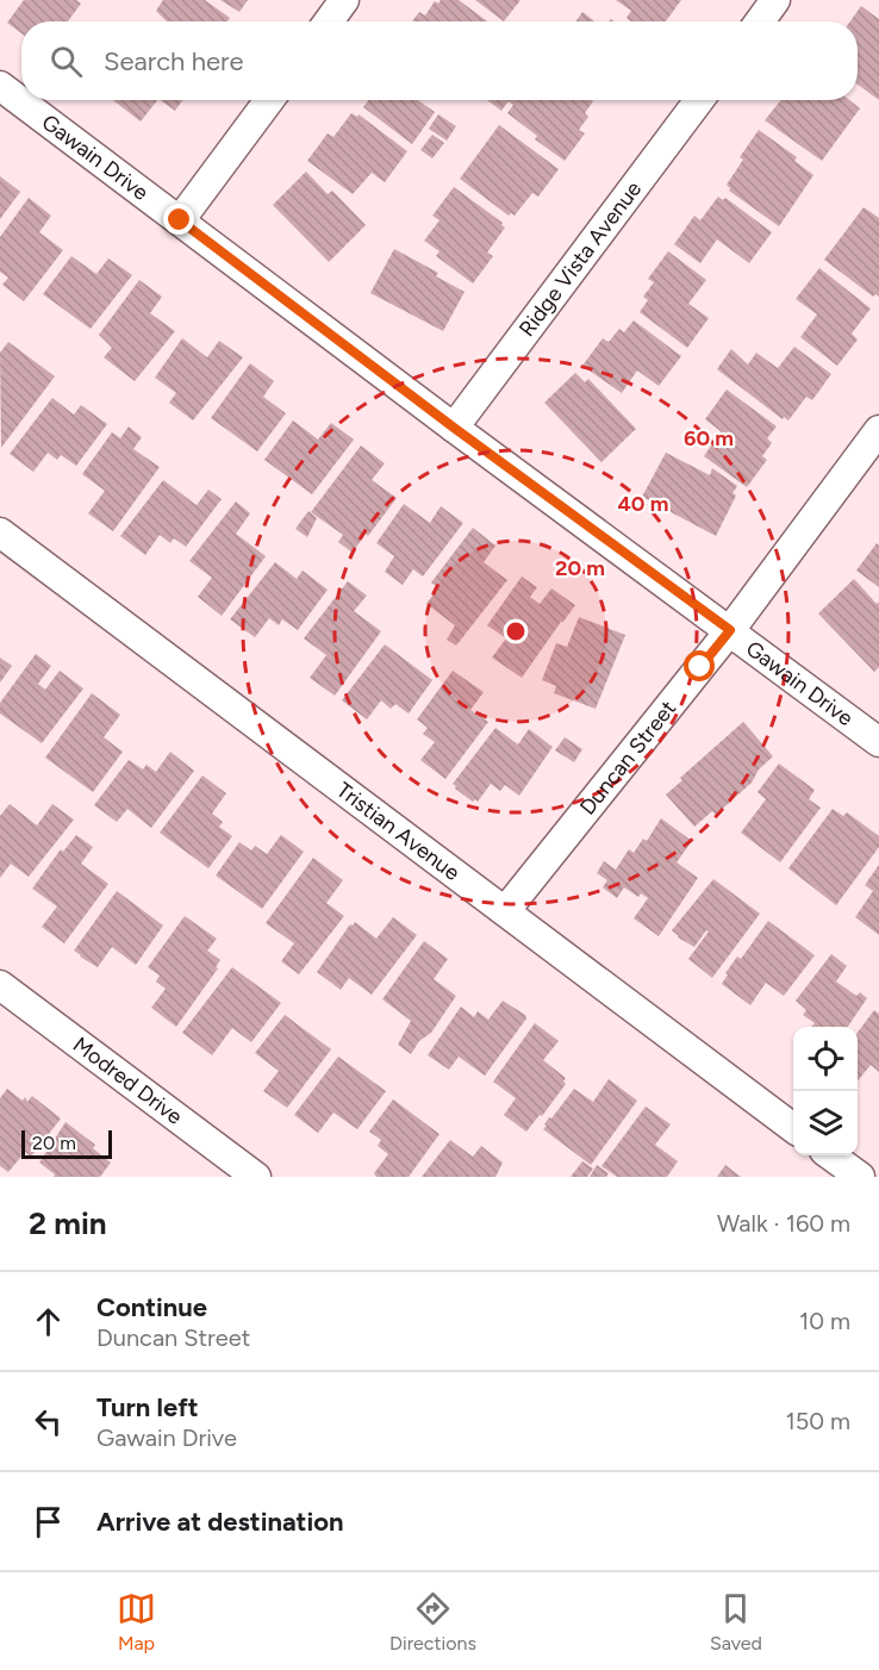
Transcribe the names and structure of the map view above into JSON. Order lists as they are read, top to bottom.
{
  "streets": {
    "street": [
      "Gawain Drive",
      "Ridge Vista Avenue",
      "Duncan Street",
      "Tristian Avenue",
      "Modred Drive"
    ]
  },
  "crossings": [
    ["Gawain Drive", "Ridge Vista Avenue"],
    ["Gawain Drive", "Duncan Street"],
    ["Duncan Street", "Tristian Avenue"]
  ],
  "scale_bar": "20 m",
  "page": {
    "search": "Search here",
    "scale": "20 m",
    "heading": ["2 min", "Walk · 160 m"],
    "list": [
      ["Continue", "Duncan Street", "10 m"],
      ["Turn left", "Gawain Drive", "150 m"],
      "Arrive at destination"
    ],
    "nav": ["Map", "Directions", "Saved"]
  },
  "rings": ["60 m", "40 m", "20 m"]
}
